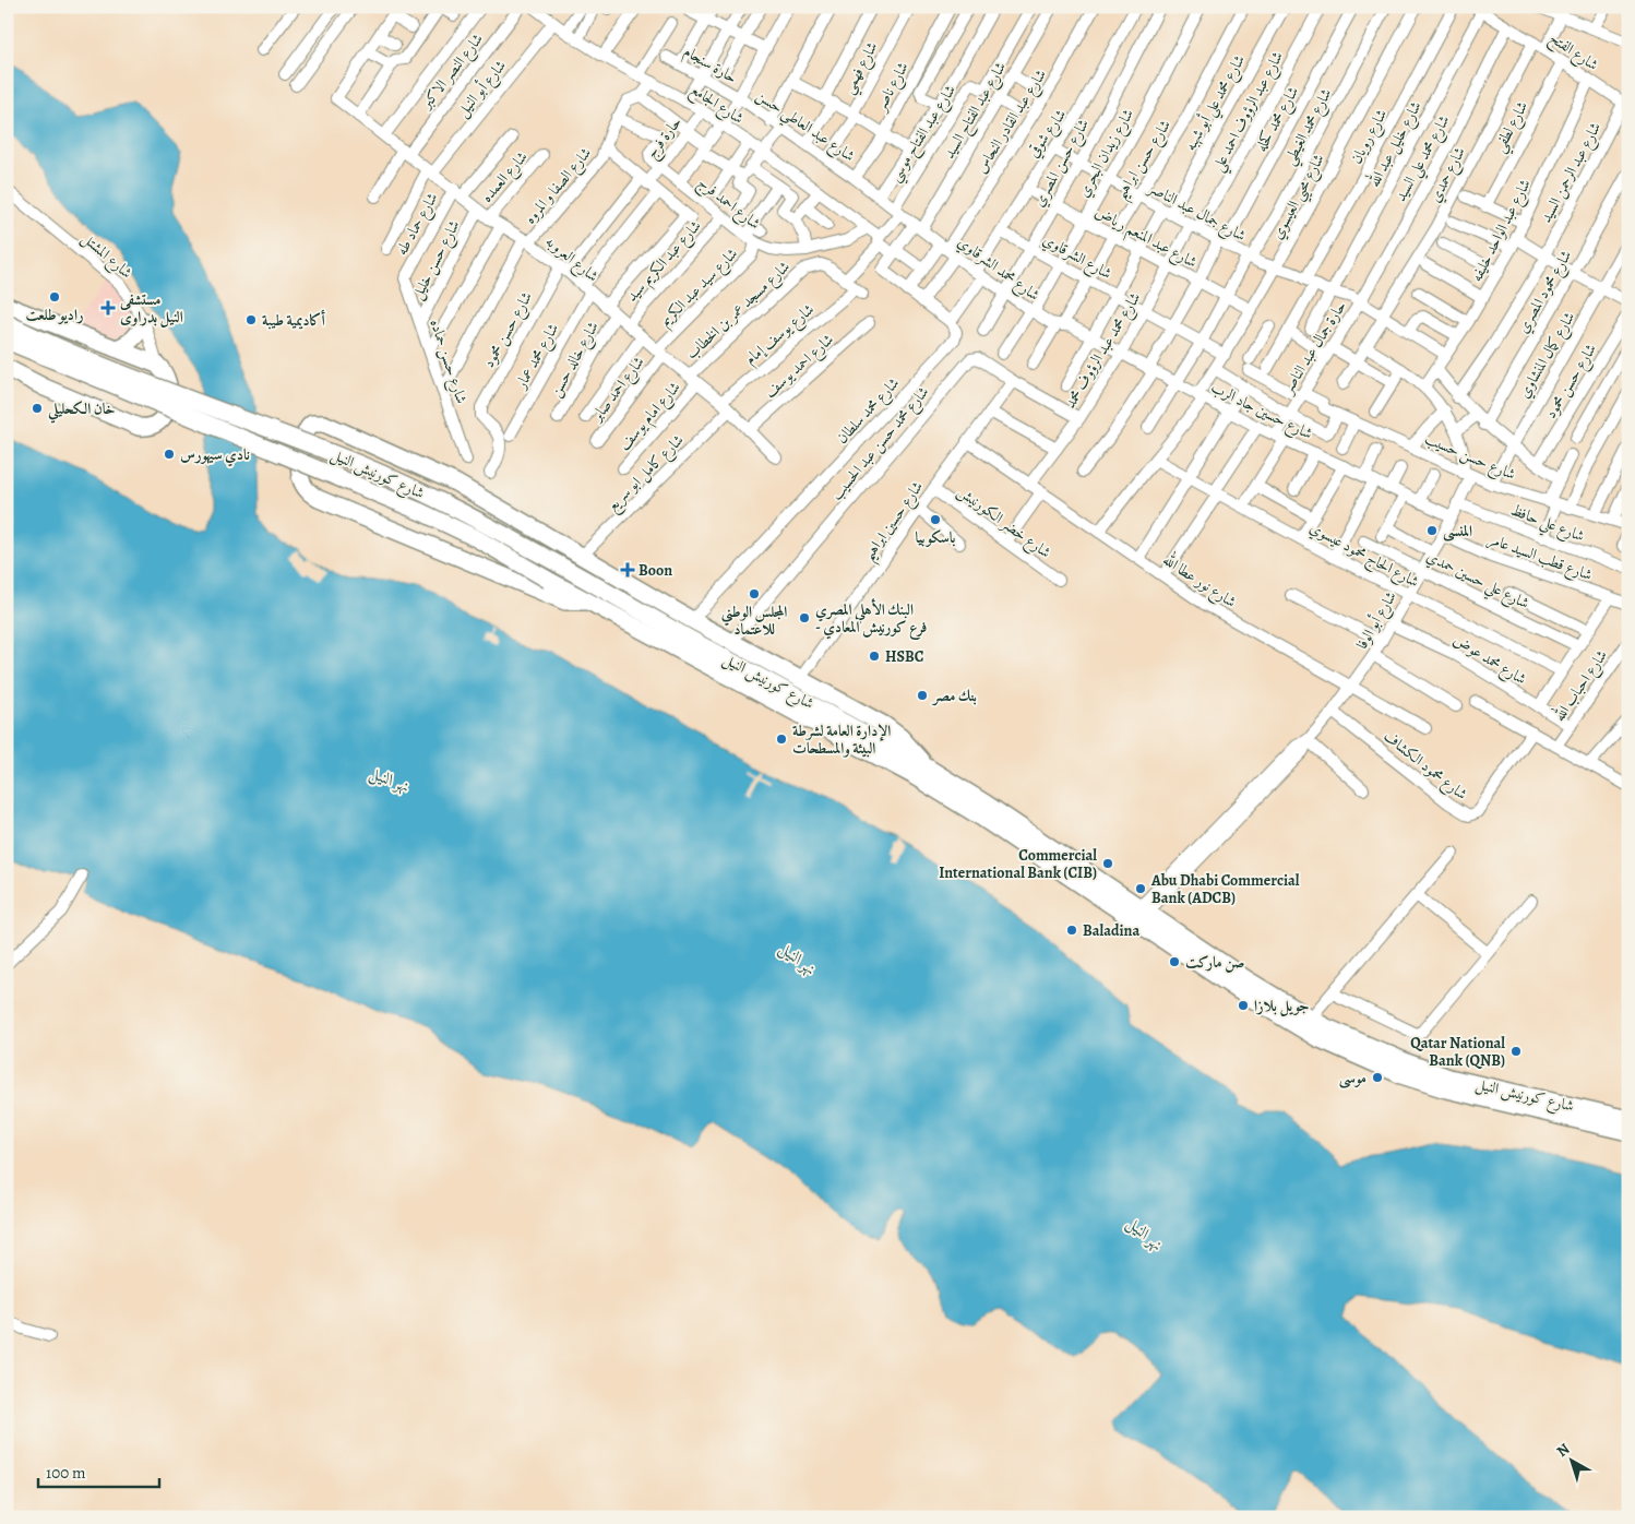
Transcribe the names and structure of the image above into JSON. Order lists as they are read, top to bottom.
{
  "streets": {
    "highway": ["شارع كورنيش النيل"],
    "street": [
      "شارع الفتح",
      "حارة سنجام",
      "شارع فهمي",
      "شارع النصر الاكبر",
      "شارع ناصر",
      "شارع أبو النيل",
      "شارع محمد علي أبو شهبه",
      "شارع الجامع",
      "شارع عبد الفتاح السيد",
      "شارع عبد الرؤوف احمد علي",
      "شارع محمد كحله",
      "شارع عبد القادر النحاس",
      "شارع عبد العاطي حسن",
      "شارع محمد الغيطي",
      "شارع لطفي",
      "شارع عبد الفتاح موسي",
      "شارع شوقي",
      "شارع رويان",
      "حارة فرج",
      "شارع خليل عبد الله",
      "شارع زيدان البحري",
      "شارع محمد علي السيد",
      "شارع حسن ابراهيم",
      "شارع حسن المصري",
      "شارع عبد الرحمن السيد",
      "شارع حمدي",
      "شارع العمده",
      "شارع الصفا و المروه",
      "شارع محيي العيسوي",
      "شارع احمد فرج",
      "شارع جمال عبد الناصر",
      "شارع حماد طه",
      "شارع عبد الواحد خليفه",
      "شارع عبد المنعم رياض",
      "شارع المشتل",
      "شارع الشرقاوي",
      "شارع العروبه",
      "شارع حسن خليل",
      "شارع عبد الكريم سيد",
      "شارع محمد الشرقاوي",
      "شارع سيد عبد الكريم",
      "شارع محمود المصري",
      "شارع مسجد عمر بن الخطاب",
      "شارع حسن محمود",
      "شارع يوسف إمام",
      "حارة جمال عبد الناصر",
      "شارع محمد عبد الرؤوف محمد",
      "شارع كمال المنشاوي",
      "شارع محمد عمار",
      "شارع خالد حسن",
      "شارع حسن حماده",
      "شارع احمد يوسف",
      "شارع احمد صابر",
      "شارع محمد سلطان",
      "شارع حسين جاد الرب",
      "شارع امام يوسف",
      "شارع محمد حسن عبد الحسيب",
      "شارع حسن حسيب",
      "شارع كامل ابو سريع",
      "شارع حسين ابراهيم",
      "شارع خضر الكورنيش",
      "شارع علي حافظ",
      "شارع الحاج محمود عيسوي",
      "شارع قطب السيد عامر",
      "شارع علي حسين حمدي",
      "شارع نور عطا الله",
      "شارع أبو الوفا",
      "شارع محمد عوض",
      "شارع احباب الله",
      "شارع محمود الكشاف"
    ]
  },
  "crossings": [
    ["شارع الفتح", "شارع لطفي"],
    ["شارع الفتح", "شارع خليل عبد الله"],
    ["شارع الفتح", "شارع محمد علي السيد"],
    ["شارع الفتح", "شارع عبد الرحمن السيد"],
    ["شارع الفتح", "شارع حمدي"],
    ["شارع الفتح", "شارع عبد الواحد خليفه"],
    ["حارة سنجام", "شارع عبد العاطي حسن"],
    ["شارع فهمي", "شارع عبد العاطي حسن"],
    ["شارع النصر الاكبر", "شارع العروبه"],
    ["شارع ناصر", "شارع عبد العاطي حسن"],
    ["شارع أبو النيل", "شارع الجامع"],
    ["شارع أبو النيل", "شارع العروبه"],
    ["شارع محمد علي أبو شهبه", "شارع جمال عبد الناصر"],
    ["شارع محمد علي أبو شهبه", "شارع عبد المنعم رياض"],
    ["شارع محمد علي أبو شهبه", "شارع الشرقاوي"],
    ["شارع محمد علي أبو شهبه", "شارع حسين جاد الرب"],
    ["شارع الجامع", "حارة فرج"],
    ["شارع الجامع", "شارع الصفا و المروه"],
    ["شارع الجامع", "شارع احمد فرج"],
    ["شارع عبد الفتاح السيد", "شارع محمد الشرقاوي"],
    ["شارع عبد الرؤوف احمد علي", "شارع جمال عبد الناصر"],
    ["شارع عبد الرؤوف احمد علي", "شارع محمد عبد الرؤوف محمد"],
    ["شارع محمد كحله", "شارع جمال عبد الناصر"],
    ["شارع محمد كحله", "شارع عبد المنعم رياض"],
    ["شارع محمد كحله", "شارع الشرقاوي"],
    ["شارع محمد كحله", "شارع حسين جاد الرب"],
    ["شارع عبد القادر النحاس", "شارع محمد الشرقاوي"],
    ["شارع عبد العاطي حسن", "شارع محمد الشرقاوي"],
    ["شارع محمد الغيطي", "شارع جمال عبد الناصر"],
    ["شارع محمد الغيطي", "شارع عبد المنعم رياض"],
    ["شارع محمد الغيطي", "شارع الشرقاوي"],
    ["شارع محمد الغيطي", "شارع حسين جاد الرب"],
    ["شارع عبد الفتاح موسي", "شارع محمد الشرقاوي"],
    ["شارع شوقي", "شارع جمال عبد الناصر"],
    ["شارع شوقي", "شارع عبد المنعم رياض"],
    ["شارع شوقي", "شارع الشرقاوي"],
    ["شارع شوقي", "شارع محمد الشرقاوي"],
    ["شارع شوقي", "شارع محمد سلطان"],
    ["شارع رويان", "شارع جمال عبد الناصر"],
    ["حارة فرج", "شارع احمد فرج"],
    ["حارة فرج", "شارع العروبه"],
    ["حارة فرج", "شارع حسن محمود"],
    ["شارع خليل عبد الله", "شارع جمال عبد الناصر"],
    ["شارع زيدان البحري", "شارع جمال عبد الناصر"],
    ["شارع زيدان البحري", "شارع عبد المنعم رياض"],
    ["شارع زيدان البحري", "شارع الشرقاوي"],
    ["شارع زيدان البحري", "شارع محمد الشرقاوي"],
    ["شارع محمد علي السيد", "شارع جمال عبد الناصر"],
    ["شارع محمد علي السيد", "حارة جمال عبد الناصر"],
    ["شارع حسن ابراهيم", "شارع جمال عبد الناصر"],
    ["شارع حسن ابراهيم", "شارع عبد المنعم رياض"],
    ["شارع حسن ابراهيم", "شارع الشرقاوي"],
    ["شارع حسن ابراهيم", "شارع محمد الشرقاوي"],
    ["شارع حسن ابراهيم", "شارع حسين جاد الرب"],
    ["شارع حسن المصري", "شارع جمال عبد الناصر"],
    ["شارع حسن المصري", "شارع عبد المنعم رياض"],
    ["شارع حسن المصري", "شارع الشرقاوي"],
    ["شارع حسن المصري", "شارع محمد الشرقاوي"],
    ["شارع حمدي", "شارع جمال عبد الناصر"],
    ["شارع العمده", "شارع العروبه"],
    ["شارع الصفا و المروه", "شارع العروبه"],
    ["شارع الصفا و المروه", "شارع حسن حماده"],
    ["شارع محيي العيسوي", "شارع جمال عبد الناصر"],
    ["شارع محيي العيسوي", "شارع عبد المنعم رياض"],
    ["شارع محيي العيسوي", "شارع الشرقاوي"],
    ["شارع محيي العيسوي", "شارع حسين جاد الرب"],
    ["شارع محيي العيسوي", "شارع الحاج محمود عيسوي"],
    ["شارع محيي العيسوي", "شارع نور عطا الله"],
    ["شارع احمد فرج", "شارع عبد الكريم سيد"],
    ["شارع احمد فرج", "شارع سيد عبد الكريم"],
    ["شارع جمال عبد الناصر", "شارع عبد الواحد خليفه"],
    ["شارع جمال عبد الناصر", "حارة جمال عبد الناصر"],
    ["شارع جمال عبد الناصر", "شارع محمد عبد الرؤوف محمد"],
    ["شارع حماد طه", "شارع العروبه"],
    ["شارع حماد طه", "شارع حسن حماده"],
    ["شارع عبد المنعم رياض", "شارع محمد عبد الرؤوف محمد"],
    ["شارع الشرقاوي", "شارع محمد عبد الرؤوف محمد"],
    ["شارع العروبه", "شارع حسن خليل"],
    ["شارع العروبه", "شارع عبد الكريم سيد"],
    ["شارع العروبه", "شارع سيد عبد الكريم"],
    ["شارع العروبه", "شارع مسجد عمر بن الخطاب"],
    ["شارع العروبه", "شارع حسن محمود"],
    ["شارع العروبه", "شارع يوسف إمام"],
    ["شارع العروبه", "شارع محمد عمار"],
    ["شارع العروبه", "شارع خالد حسن"],
    ["شارع العروبه", "شارع احمد يوسف"],
    ["شارع العروبه", "شارع احمد صابر"],
    ["شارع العروبه", "شارع امام يوسف"],
    ["شارع العروبه", "شارع كامل ابو سريع"],
    ["شارع حسن خليل", "شارع حسن حماده"],
    ["شارع محمد الشرقاوي", "شارع حسين جاد الرب"],
    ["شارع سيد عبد الكريم", "شارع احمد صابر"],
    ["شارع مسجد عمر بن الخطاب", "شارع يوسف إمام"],
    ["شارع مسجد عمر بن الخطاب", "شارع امام يوسف"],
    ["شارع يوسف إمام", "شارع كامل ابو سريع"],
    ["حارة جمال عبد الناصر", "شارع حسين جاد الرب"],
    ["حارة جمال عبد الناصر", "شارع حسن حسيب"],
    ["حارة جمال عبد الناصر", "شارع الحاج محمود عيسوي"],
    ["شارع محمد عبد الرؤوف محمد", "شارع حسين جاد الرب"],
    ["شارع محمد عبد الرؤوف محمد", "شارع محمد حسن عبد الحسيب"],
    ["شارع محمد عبد الرؤوف محمد", "شارع نور عطا الله"],
    ["شارع كمال المنشاوي", "شارع حسن حسيب"],
    ["شارع حسين جاد الرب", "شارع أبو الوفا"],
    ["شارع محمد حسن عبد الحسيب", "شارع حسين ابراهيم"],
    ["شارع حسن حسيب", "شارع أبو الوفا"],
    ["شارع كورنيش النيل", "شارع أبو الوفا"],
    ["شارع حسين ابراهيم", "شارع خضر الكورنيش"],
    ["شارع حسين ابراهيم", "شارع نور عطا الله"],
    ["شارع علي حافظ", "شارع أبو الوفا"],
    ["شارع الحاج محمود عيسوي", "شارع أبو الوفا"],
    ["شارع قطب السيد عامر", "شارع أبو الوفا"],
    ["شارع علي حسين حمدي", "شارع أبو الوفا"],
    ["شارع نور عطا الله", "شارع أبو الوفا"],
    ["شارع أبو الوفا", "شارع محمد عوض"],
    ["شارع أبو الوفا", "شارع محمود الكشاف"],
    ["شارع محمد عوض", "شارع احباب الله"]
  ],
  "water": ["نهر النيل"],
  "places": {
    "other": [
      "راديو طلعت",
      "أكاديمية طيبة",
      "خان الكحليلي",
      "نادي سيهورس",
      "باسكوبيا",
      "المنسى",
      "المجلس الوطني للاعتماد",
      "البنك الأهلي المصري - فرع كورنيش المعادي",
      "HSBC",
      "بنك مصر",
      "الإدارة العامة لشرطة البيئة والمسطحات",
      "Commercial International Bank (CIB)",
      "Abu Dhabi Commercial Bank (ADCB)",
      "Baladina",
      "صن ماركت",
      "جويل بلازا",
      "Qatar National Bank (QNB)",
      "موسى"
    ],
    "health": ["مستشفى النيل بدراوى", "Boon"]
  },
  "scale_bar": "100 m",
  "north": "top left"
}
